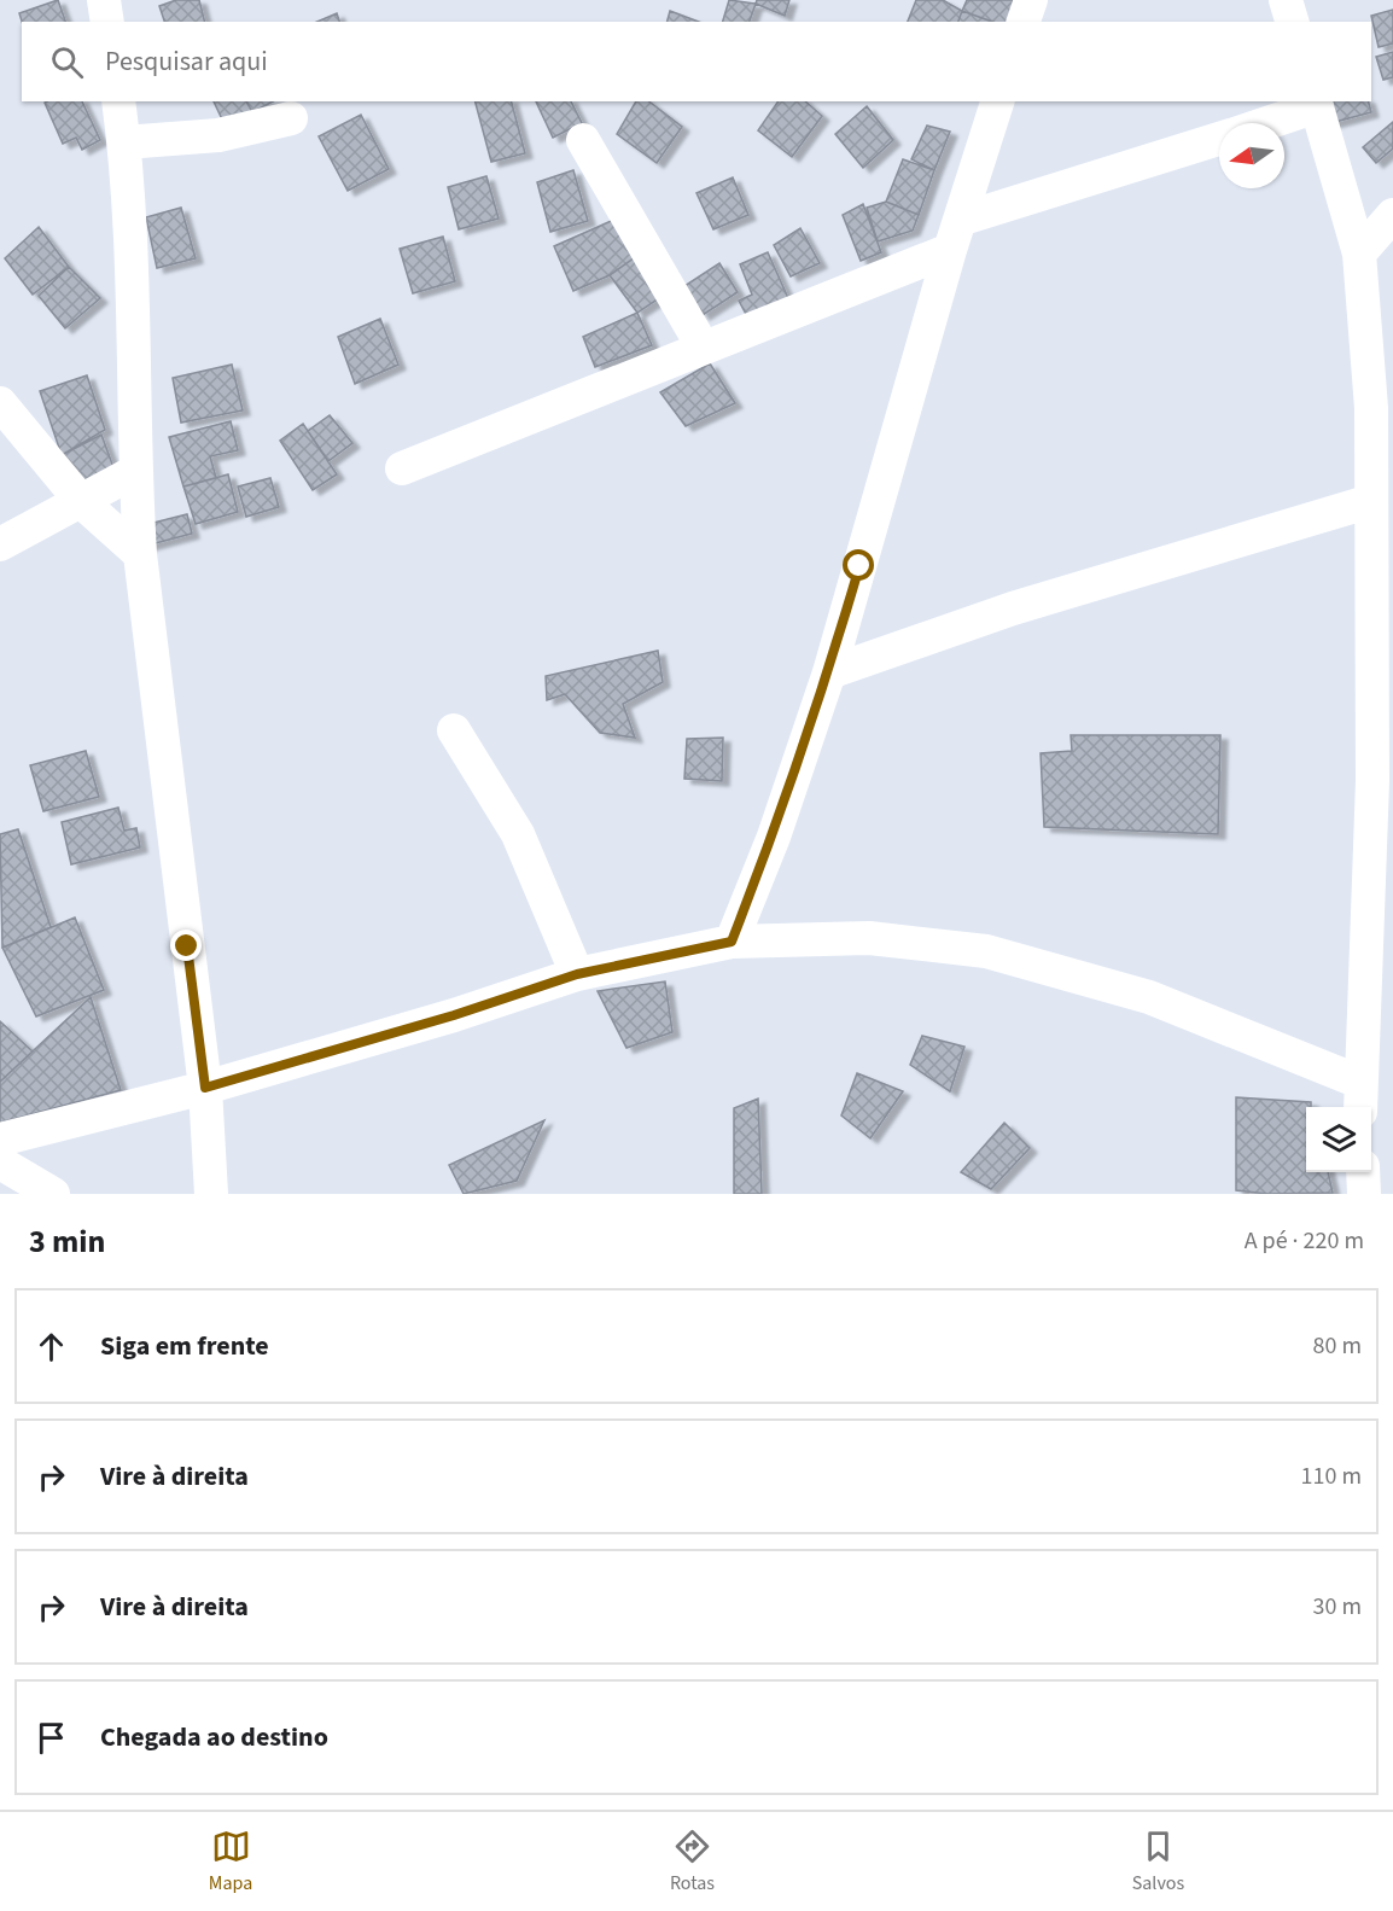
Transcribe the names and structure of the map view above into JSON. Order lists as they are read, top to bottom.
{
  "north": "left",
  "page": {
    "search": "Pesquisar aqui",
    "heading": ["3 min", "A pé · 220 m"],
    "list": [
      ["Siga em frente", "80 m"],
      ["Vire à direita", "110 m"],
      ["Vire à direita", "30 m"],
      "Chegada ao destino"
    ],
    "nav": ["Mapa", "Rotas", "Salvos"]
  }
}
